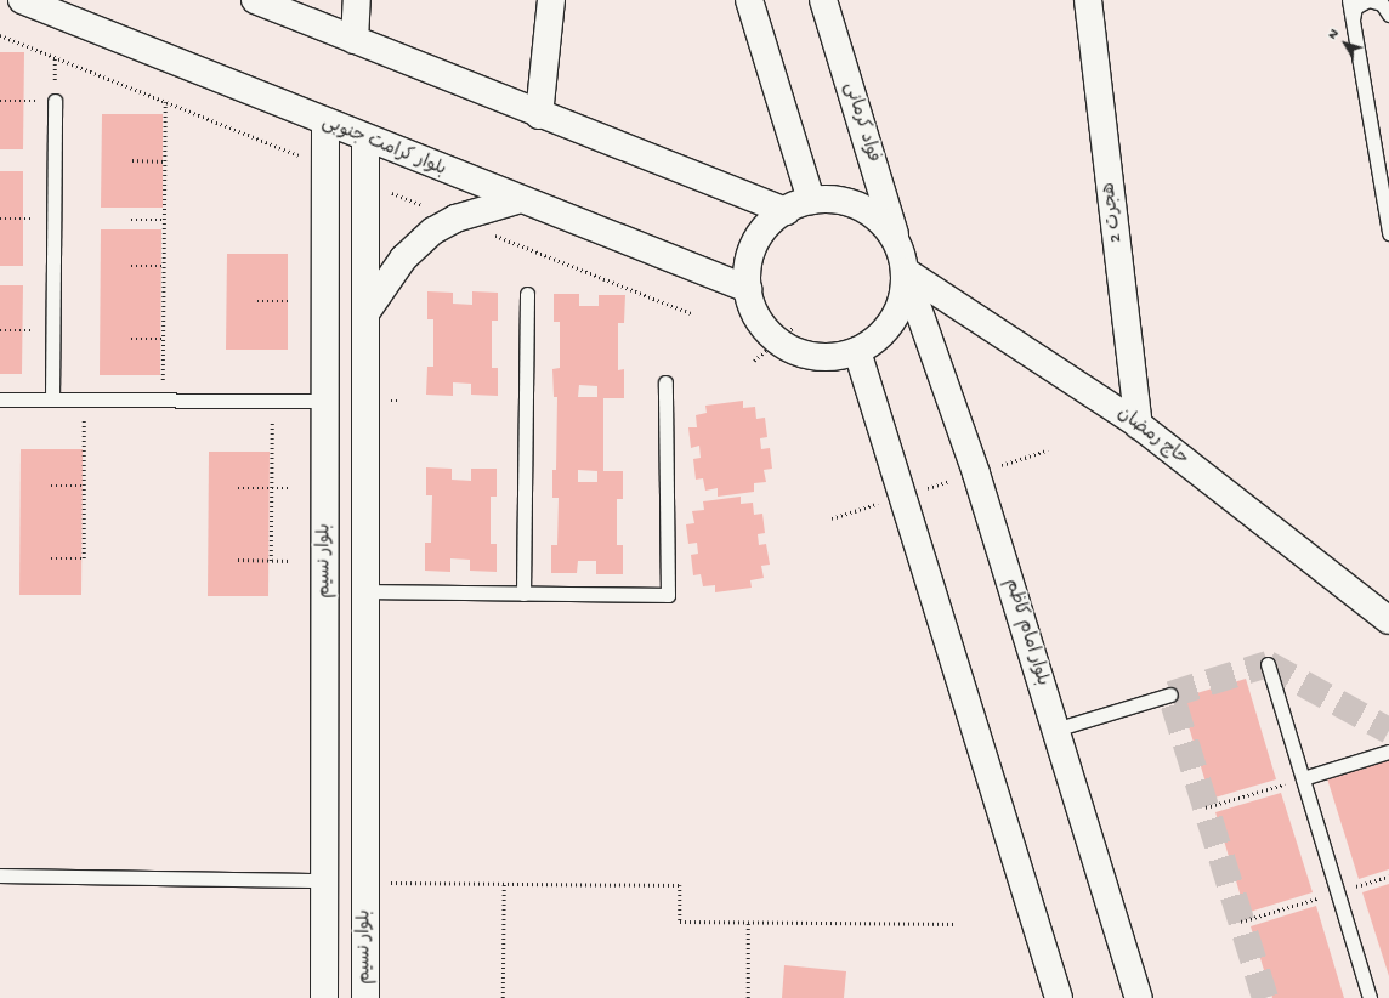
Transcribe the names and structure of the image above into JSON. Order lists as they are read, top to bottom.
{
  "streets": {
    "street": [
      "فواد کرمانی",
      "بلوار کرامت جنوبی",
      "هجرت 2",
      "حاج رمضان",
      "بلوار نسیم",
      "بلوار امام کاظم"
    ]
  },
  "crossings": [
    ["فواد کرمانی", "بلوار کرامت جنوبی"],
    ["فواد کرمانی", "حاج رمضان"],
    ["فواد کرمانی", "بلوار امام کاظم"],
    ["بلوار کرامت جنوبی", "حاج رمضان"],
    ["بلوار کرامت جنوبی", "بلوار نسیم"],
    ["بلوار کرامت جنوبی", "بلوار امام کاظم"],
    ["هجرت 2", "حاج رمضان"],
    ["حاج رمضان", "بلوار امام کاظم"]
  ],
  "north": "top left"
}
